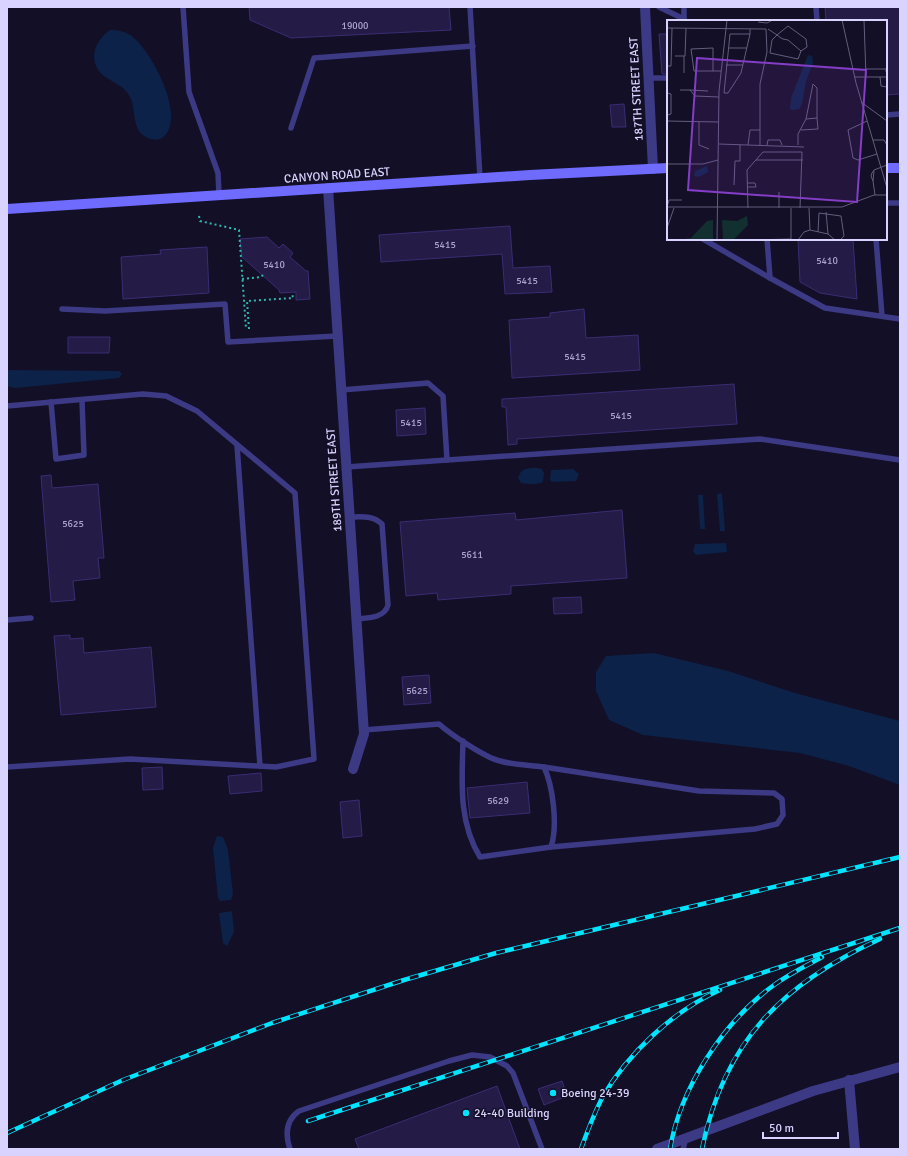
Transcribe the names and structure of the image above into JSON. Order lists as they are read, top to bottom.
{
  "streets": {
    "main road": ["CANYON ROAD EAST"],
    "street": ["187TH STREET EAST", "189TH STREET EAST"]
  },
  "crossings": [
    ["187TH STREET EAST", "CANYON ROAD EAST"],
    ["CANYON ROAD EAST", "189TH STREET EAST"]
  ],
  "places": ["Boeing 24-39", "24-40 Building"],
  "house_numbers": [
    "19000",
    "5415",
    "5410",
    "5410",
    "5415",
    "5415",
    "5415",
    "5415",
    "5625",
    "5611",
    "5625",
    "5629"
  ],
  "scale_bar": "50 m"
}
